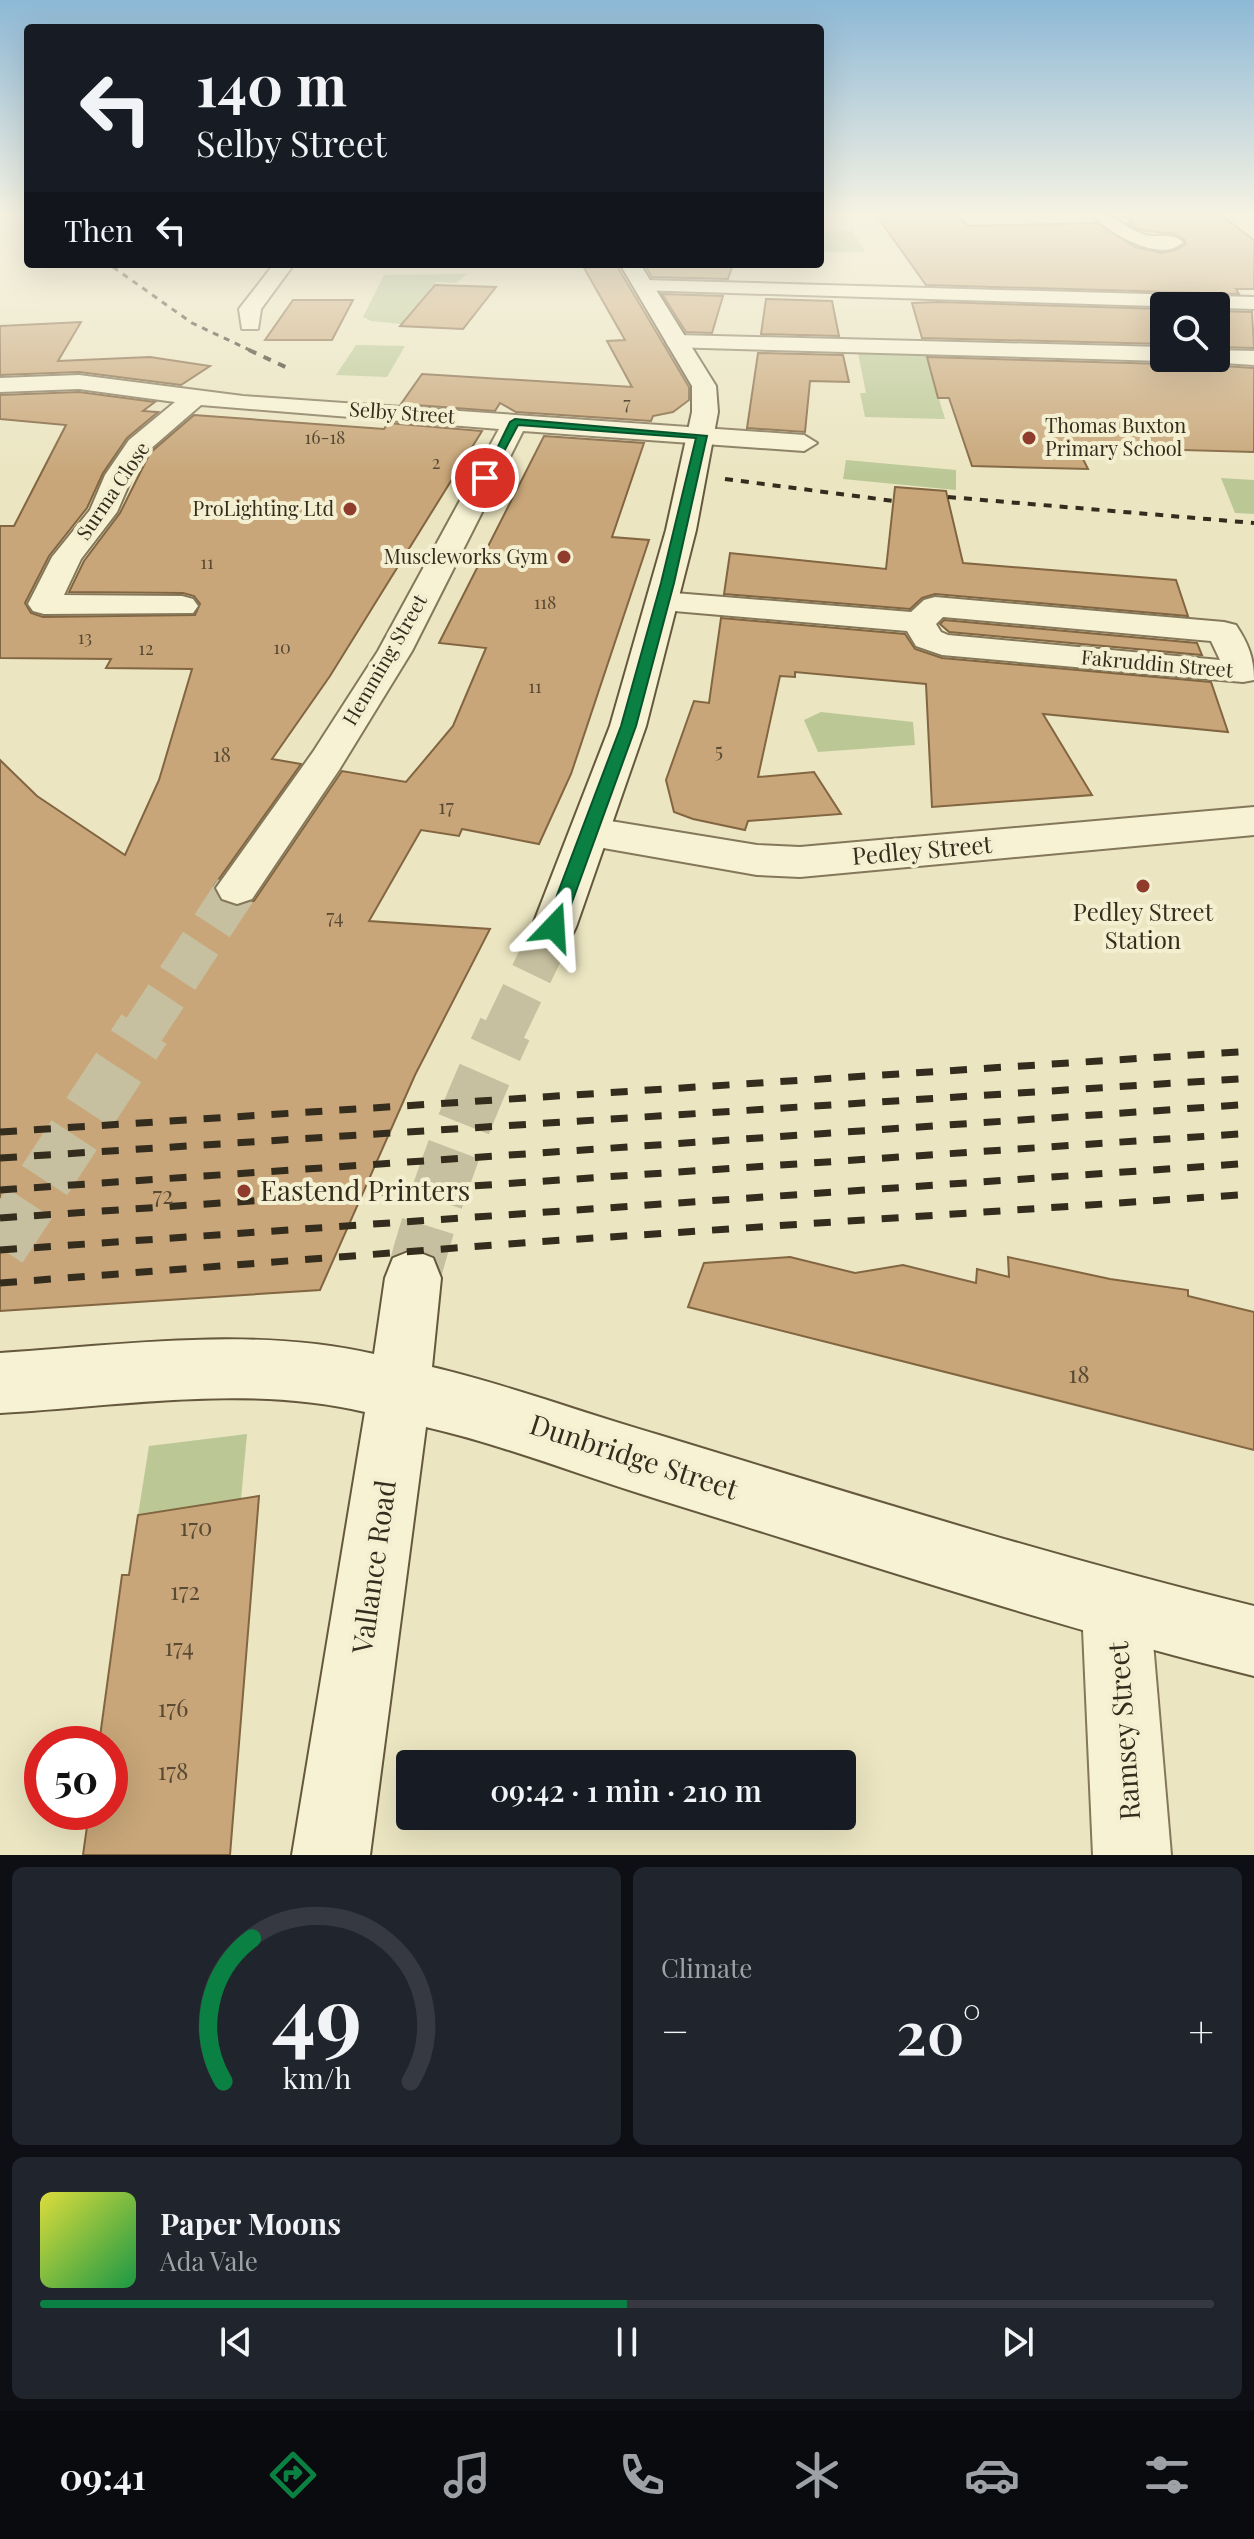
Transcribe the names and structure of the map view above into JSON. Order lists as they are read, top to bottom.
{
  "streets": {
    "street": [
      "Selby Street",
      "Surma Close",
      "Hemming Street",
      "Fakruddin Street",
      "Pedley Street",
      "Dunbridge Street",
      "Vallance Road",
      "Ramsey Street"
    ]
  },
  "crossings": [
    ["Selby Street", "Surma Close"],
    ["Selby Street", "Hemming Street"],
    ["Dunbridge Street", "Vallance Road"],
    ["Dunbridge Street", "Ramsey Street"]
  ],
  "places": [
    "Thomas Buxton Primary School",
    "ProLighting Ltd",
    "Muscleworks Gym",
    "Pedley Street Station",
    "Eastend Printers"
  ],
  "house_numbers": [
    "7",
    "16-18",
    "2",
    "11",
    "118",
    "13",
    "10",
    "12",
    "11",
    "5",
    "18",
    "17",
    "74",
    "72",
    "18",
    "170",
    "172",
    "174",
    "176",
    "178"
  ],
  "page": {
    "turn": ["140 m", "Selby Street"],
    "then": "Then",
    "limit": "50",
    "trip": "09:42 · 1 min · 210 m",
    "tile": "Climate",
    "heat": ["−", "20°", "+"],
    "song": ["Paper Moons", "Ada Vale"],
    "tabs": "09:41",
    "gauge": ["49", "km/h"]
  }
}
